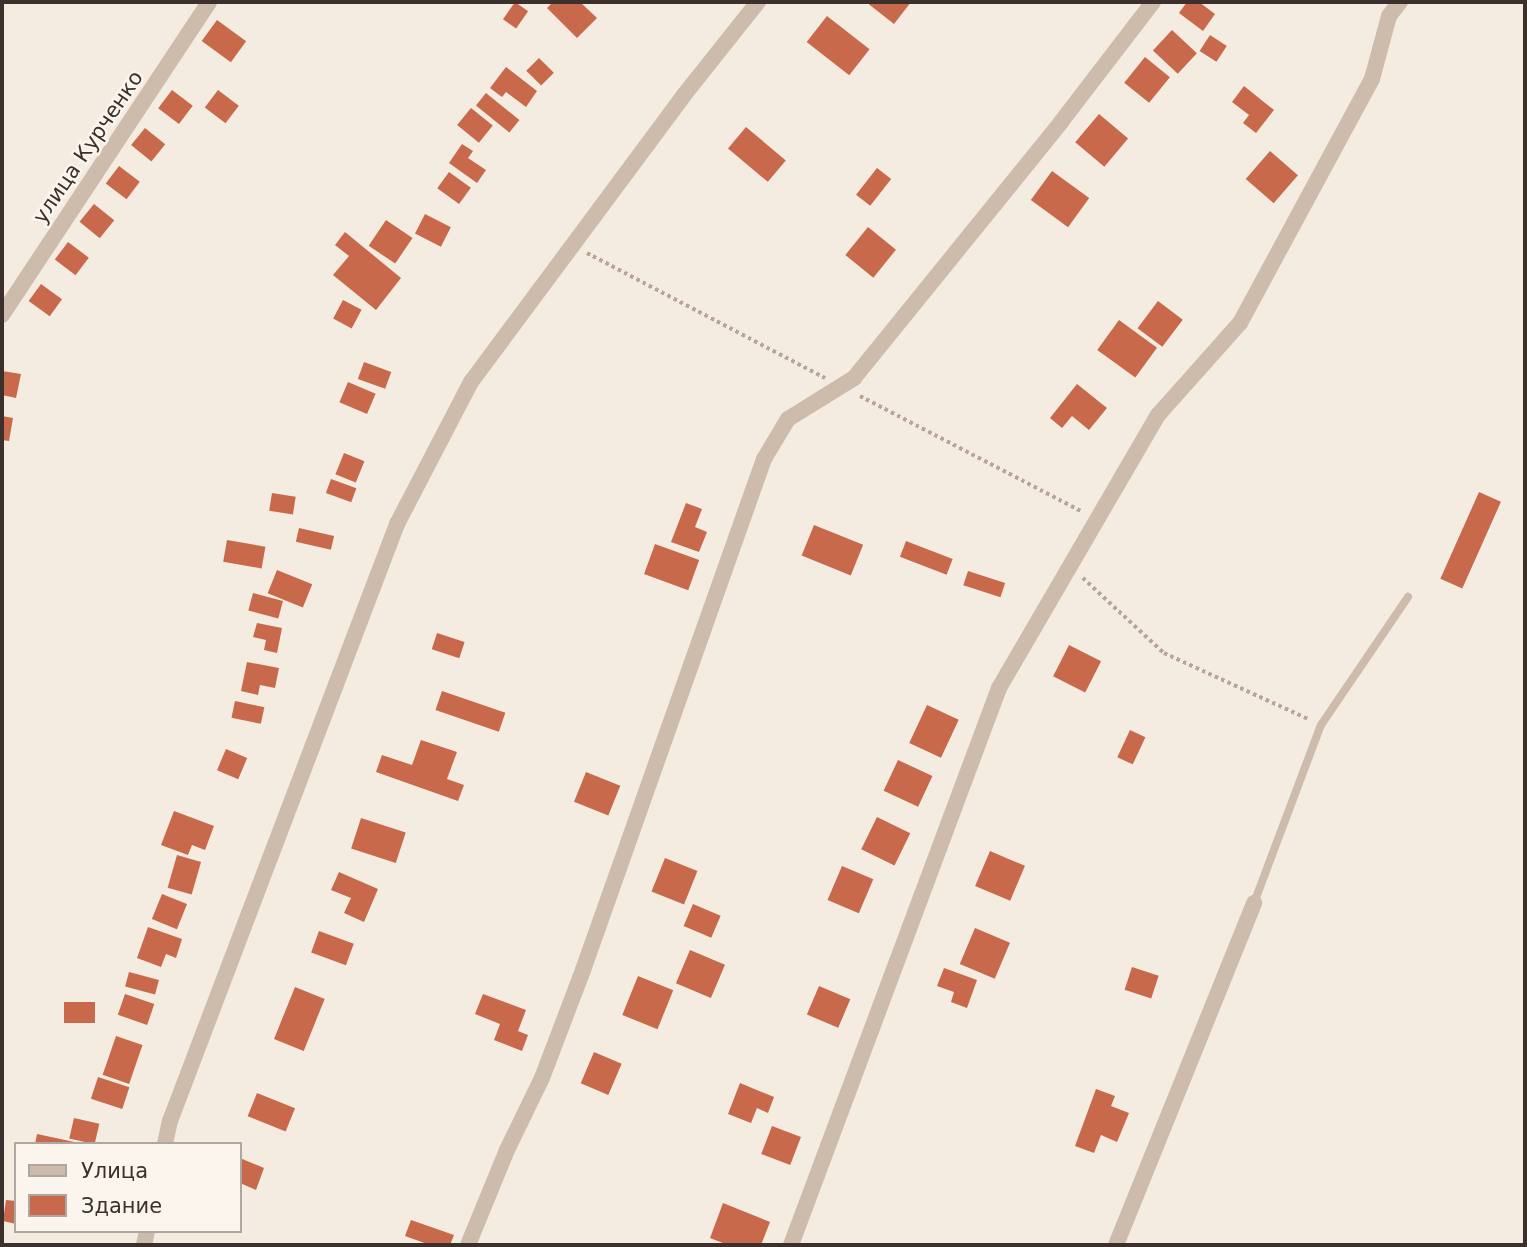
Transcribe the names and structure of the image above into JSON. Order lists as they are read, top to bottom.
{
  "streets": {
    "street": ["улица Курченко"]
  },
  "legend": ["Улица", "Здание"]
}
